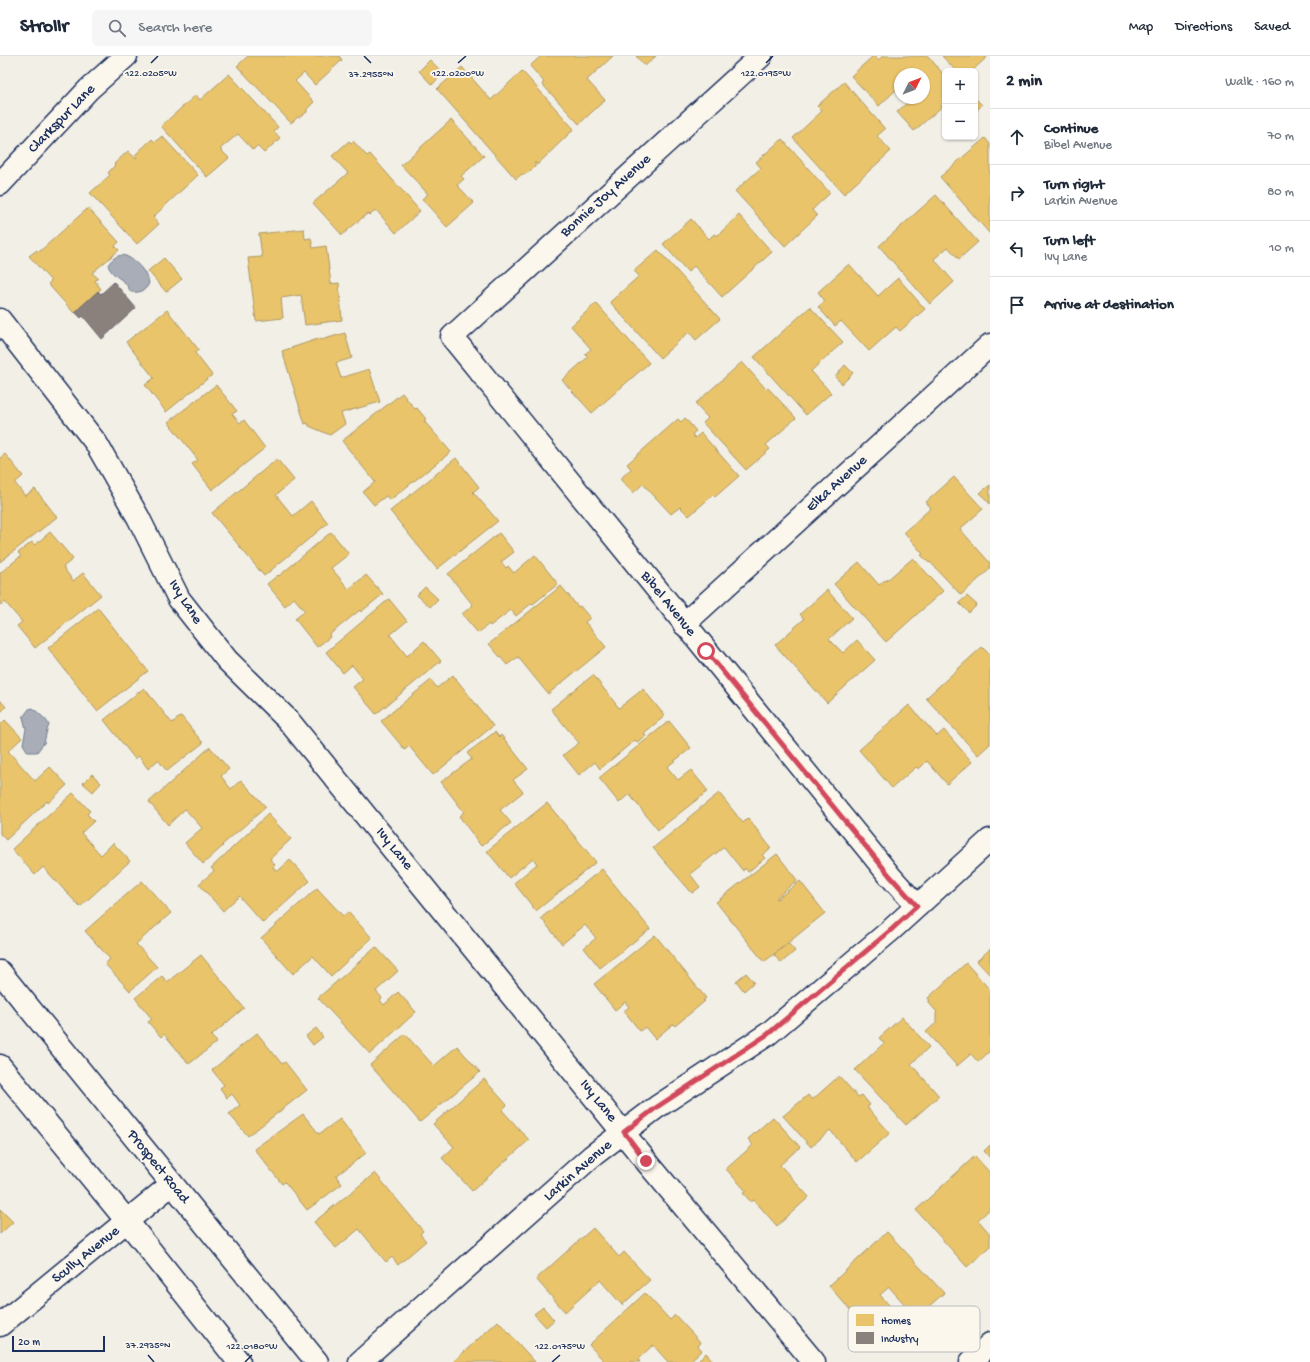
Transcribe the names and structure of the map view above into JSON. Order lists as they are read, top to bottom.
{
  "streets": {
    "street": [
      "Clarkspur Lane",
      "Bonnie Joy Avenue",
      "Elka Avenue",
      "Ivy Lane",
      "Bibel Avenue",
      "Prospect Road",
      "Larkin Avenue",
      "Scully Avenue"
    ]
  },
  "crossings": [
    ["Bonnie Joy Avenue", "Bibel Avenue"],
    ["Elka Avenue", "Bibel Avenue"],
    ["Ivy Lane", "Larkin Avenue"],
    ["Bibel Avenue", "Larkin Avenue"],
    ["Prospect Road", "Scully Avenue"]
  ],
  "legend": ["Homes", "Industry"],
  "scale_bar": "20 m",
  "north": "top right",
  "page": {
    "header": "Strollr",
    "search": "Search here",
    "nav": ["Map", "Directions", "Saved"],
    "heading": ["2 min", "Walk · 160 m"],
    "map_buttons": ["+", "−"],
    "list": [
      ["Continue", "Bibel Avenue", "70 m"],
      ["Turn right", "Larkin Avenue", "80 m"],
      ["Turn left", "Ivy Lane", "10 m"],
      "Arrive at destination"
    ],
    "scale": "20 m"
  },
  "coordinates": [
    "122.0195°W",
    "122.0205°W",
    "122.0200°W",
    "37.2955°N",
    "37.2935°N",
    "122.0180°W",
    "122.0175°W"
  ]
}
